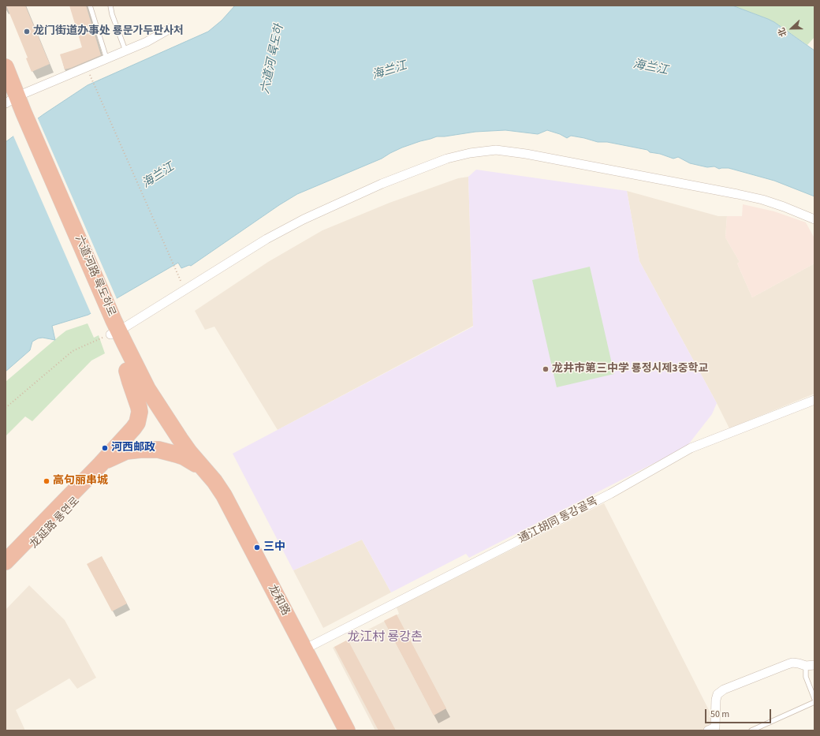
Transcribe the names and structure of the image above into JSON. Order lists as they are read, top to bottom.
{
  "streets": {
    "highway": ["六道河路 륙도하로", "龙延路 룡연로", "龙和路"],
    "street": ["通江胡同 통강골목"]
  },
  "crossings": [
    ["六道河路 륙도하로", "龙延路 룡연로"],
    ["六道河路 륙도하로", "龙和路"],
    ["通江胡同 통강골목", "龙和路"],
    ["龙延路 룡연로", "龙和路"]
  ],
  "districts": ["龙江村 룡강촌"],
  "water": ["六道河 륙도하", "海兰江"],
  "places": [
    "龙门街道办事处 룡문가두판사처",
    "龙井市第三中学 룡정시제3중학교",
    "河西邮政",
    "高句丽串城",
    "三中"
  ],
  "scale_bar": "50 m",
  "north": "left"
}
